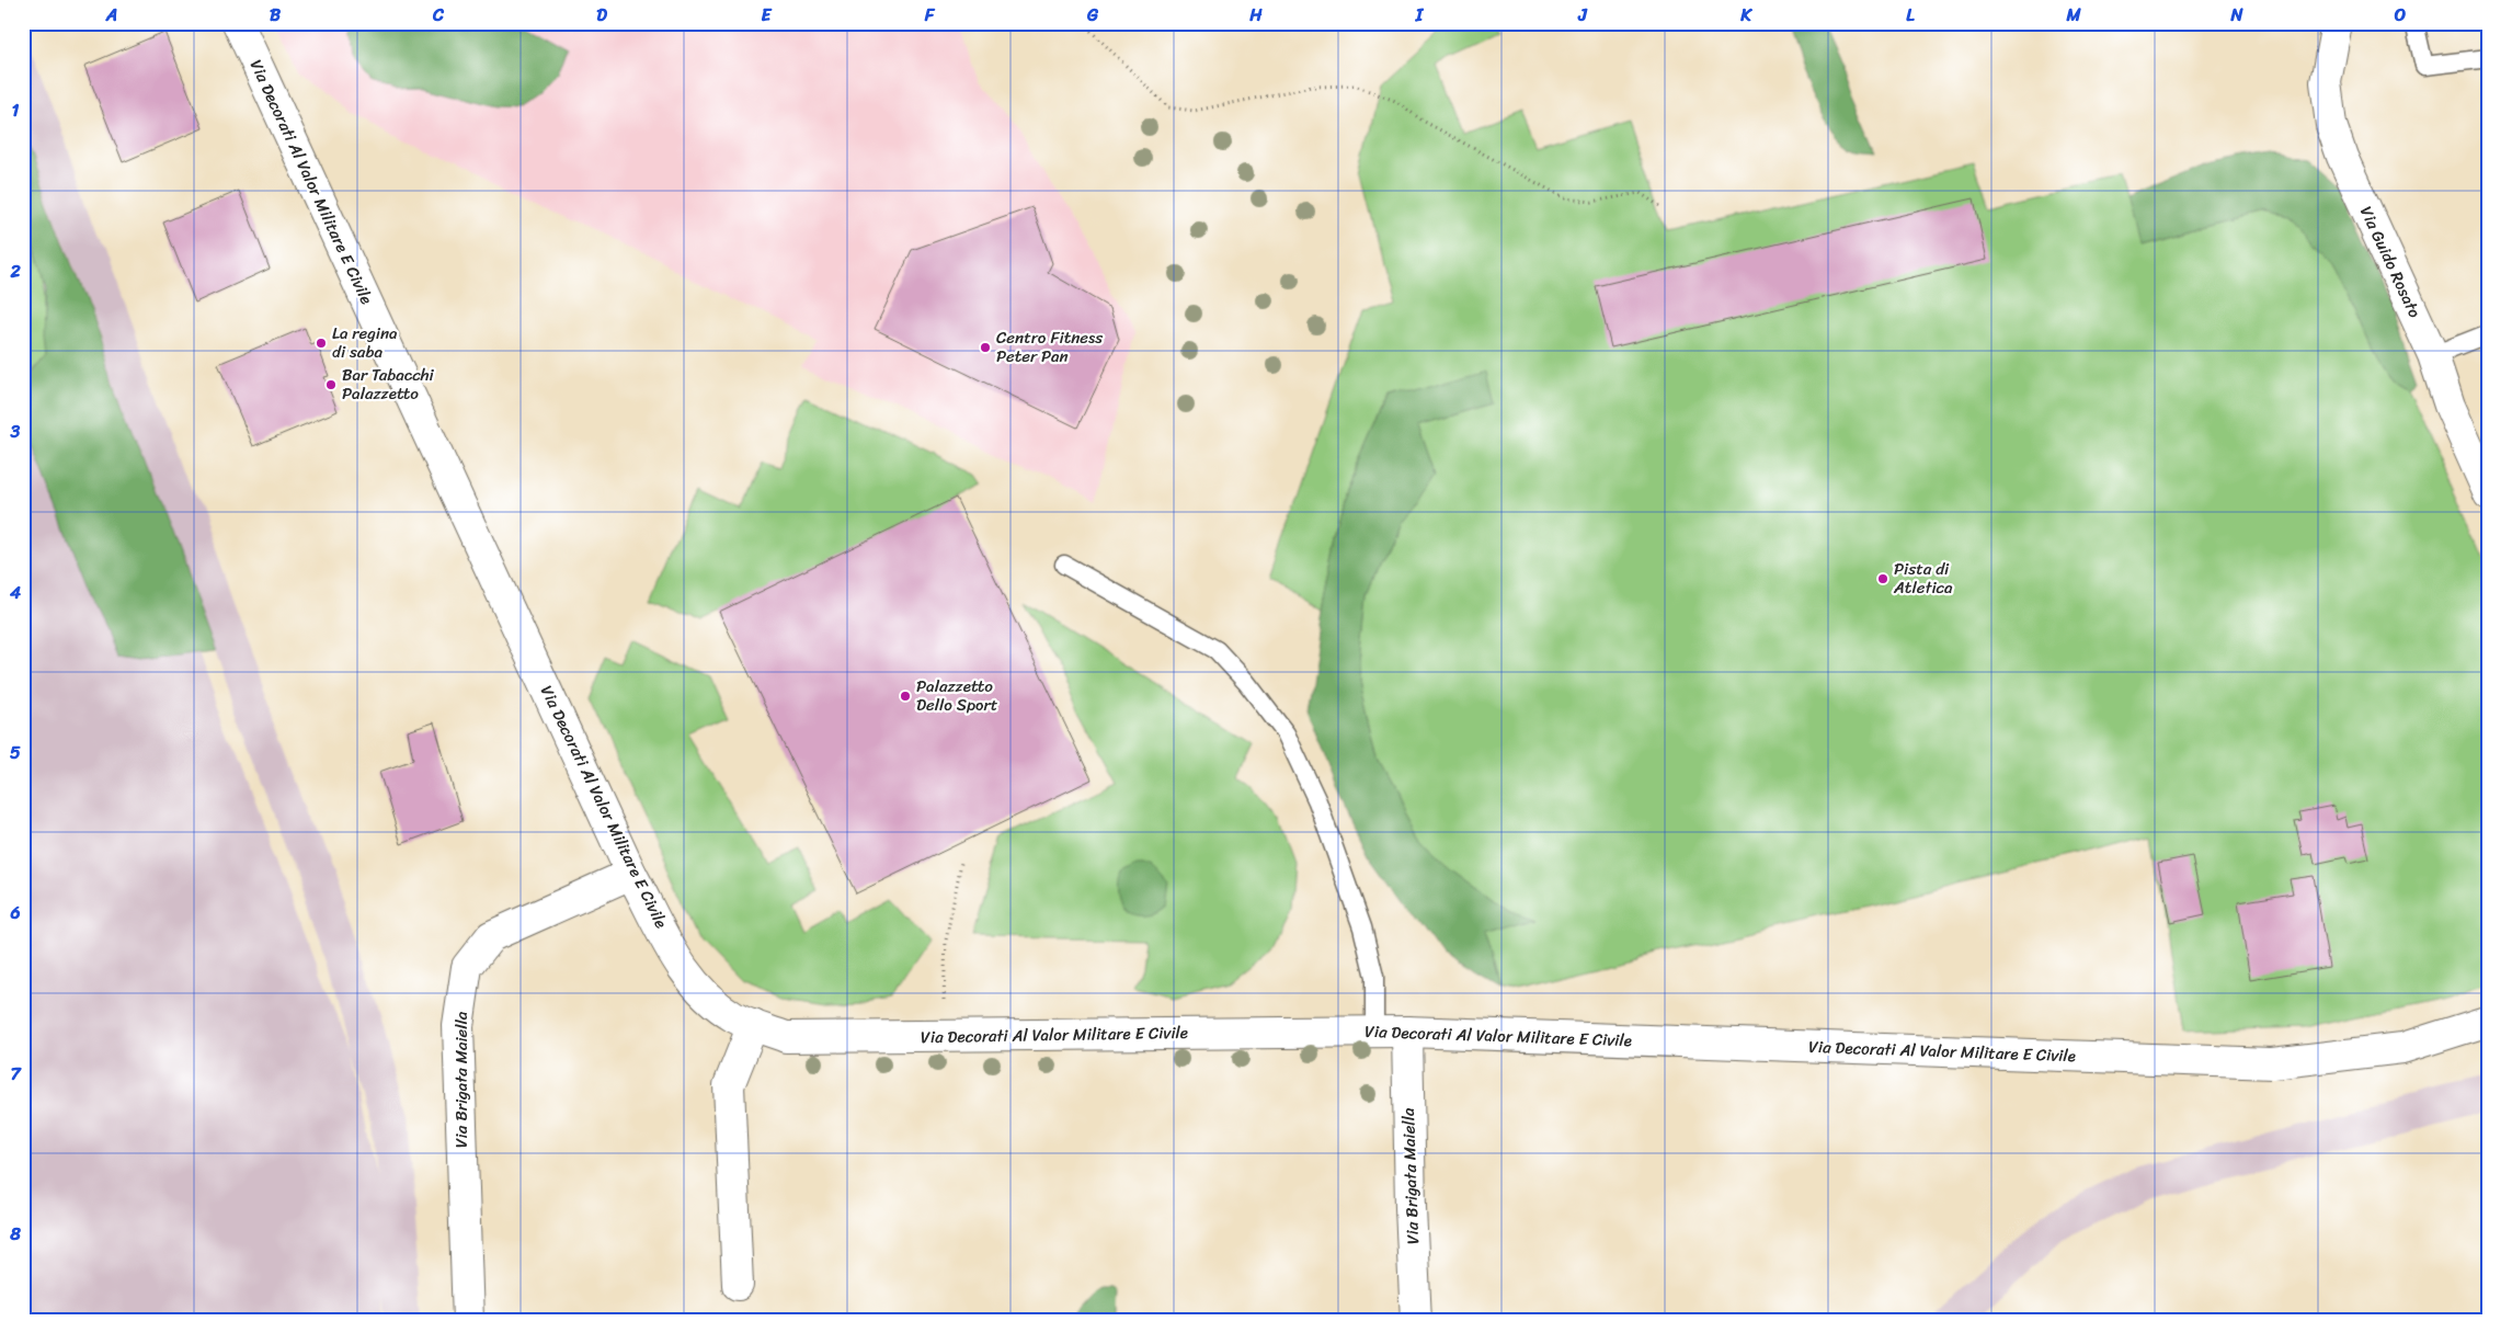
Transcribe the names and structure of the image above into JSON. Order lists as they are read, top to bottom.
{
  "streets": {
    "street": ["Via Decorati Al Valor Militare E Civile", "Via Guido Rosato", "Via Brigata Maiella"]
  },
  "crossings": [
    ["Via Decorati Al Valor Militare E Civile", "Via Brigata Maiella"]
  ],
  "places": [
    "La regina di saba",
    "Centro Fitness Peter Pan",
    "Bar Tabacchi Palazzetto",
    "Pista di Atletica",
    "Palazzetto Dello Sport"
  ],
  "grid": {
    "columns": [
      "A",
      "B",
      "C",
      "D",
      "E",
      "F",
      "G",
      "H",
      "I",
      "J",
      "K",
      "L",
      "M",
      "N",
      "O"
    ],
    "rows": [
      "1",
      "2",
      "3",
      "4",
      "5",
      "6",
      "7",
      "8"
    ]
  }
}
